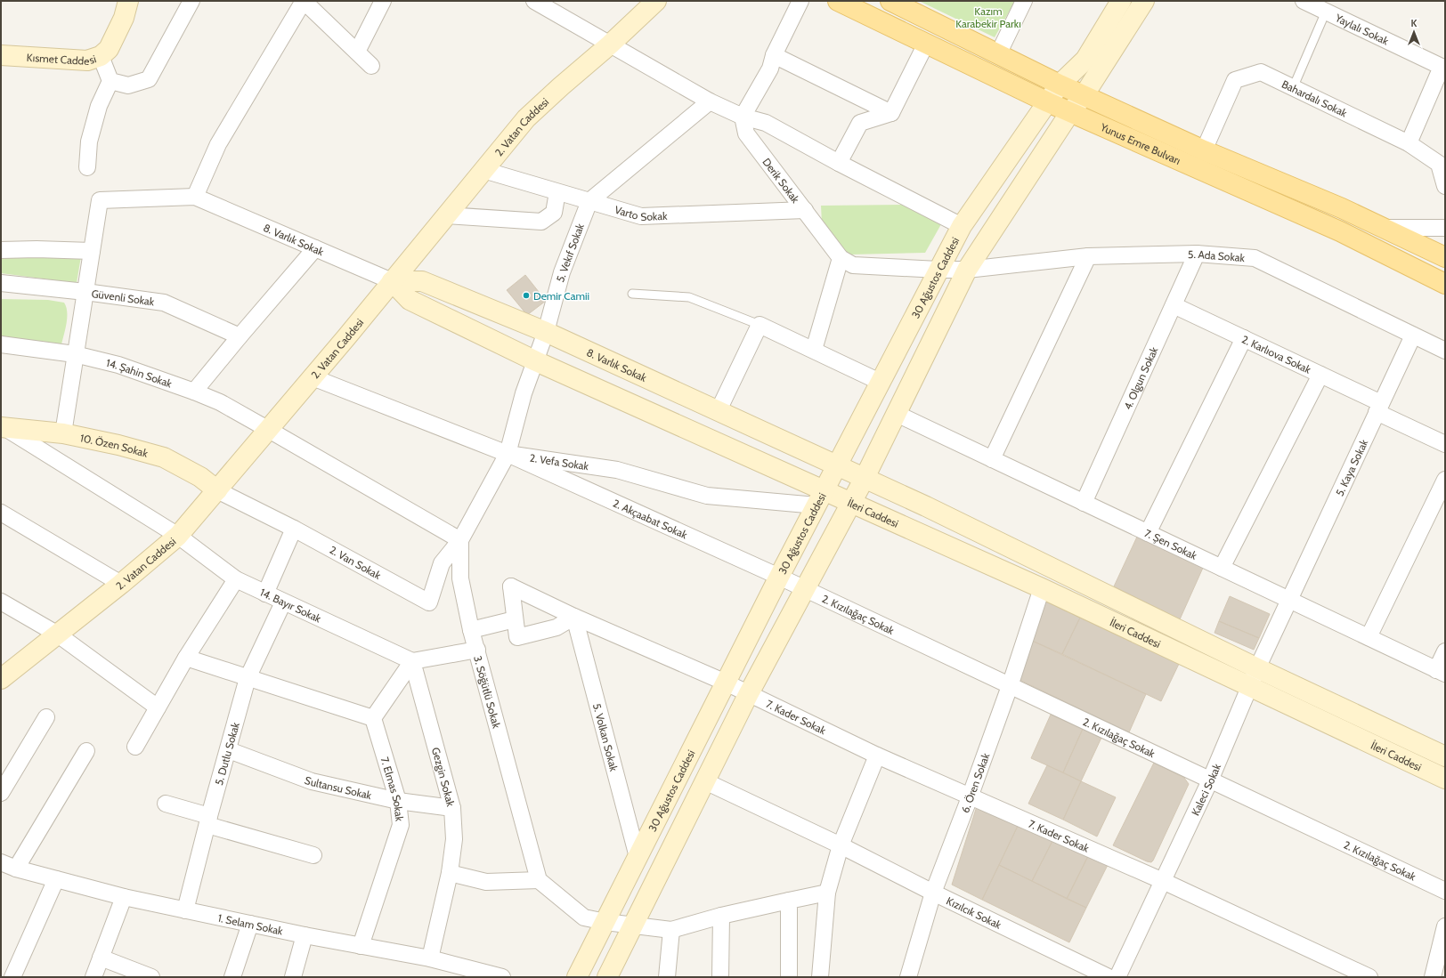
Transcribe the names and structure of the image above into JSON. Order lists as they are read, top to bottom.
{
  "streets": {
    "main road": [
      "Kısmet Caddesi",
      "2. Vatan Caddesi",
      "Yunus Emre Bulvarı",
      "8. Varlık Sokak",
      "30 Ağustos Caddesi",
      "10. Özen Sokak",
      "İleri Caddesi"
    ],
    "street": [
      "Yaylalı Sokak",
      "Bahardalı Sokak",
      "Derik Sokak",
      "Varto Sokak",
      "5. Vekıf Sokak",
      "5. Ada Sokak",
      "Güvenli Sokak",
      "2. Karlıova Sokak",
      "14. Şahin Sokak",
      "4. Olgun Sokak",
      "2. Vefa Sokak",
      "5. Kaya Sokak",
      "2. Akçaabat Sokak",
      "7. Şen Sokak",
      "2. Van Sokak",
      "14. Bayır Sokak",
      "2. Kızılağaç Sokak",
      "3. Söğütlü Sokak",
      "7. Kader Sokak",
      "5. Volkan Sokak",
      "5. Dutlu Sokak",
      "Gezgin Sokak",
      "6. Ören Sokak",
      "Sultansu Sokak",
      "7. Elmas Sokak",
      "Kaleci Sokak",
      "Kızılcık Sokak",
      "1. Selam Sokak"
    ]
  },
  "crossings": [
    ["Yaylalı Sokak", "Bahardalı Sokak"],
    ["Bahardalı Sokak", "Yunus Emre Bulvarı"],
    ["2. Vatan Caddesi", "Varto Sokak"],
    ["2. Vatan Caddesi", "8. Varlık Sokak"],
    ["2. Vatan Caddesi", "14. Şahin Sokak"],
    ["2. Vatan Caddesi", "10. Özen Sokak"],
    ["2. Vatan Caddesi", "2. Vefa Sokak"],
    ["2. Vatan Caddesi", "2. Van Sokak"],
    ["2. Vatan Caddesi", "14. Bayır Sokak"],
    ["Yunus Emre Bulvarı", "30 Ağustos Caddesi"],
    ["Derik Sokak", "Varto Sokak"],
    ["Derik Sokak", "5. Ada Sokak"],
    ["Derik Sokak", "30 Ağustos Caddesi"],
    ["Varto Sokak", "5. Vekıf Sokak"],
    ["8. Varlık Sokak", "5. Vekıf Sokak"],
    ["8. Varlık Sokak", "30 Ağustos Caddesi"],
    ["8. Varlık Sokak", "2. Vefa Sokak"],
    ["8. Varlık Sokak", "İleri Caddesi"],
    ["5. Vekıf Sokak", "2. Vefa Sokak"],
    ["5. Vekıf Sokak", "2. Akçaabat Sokak"],
    ["5. Vekıf Sokak", "3. Söğütlü Sokak"],
    ["5. Ada Sokak", "30 Ağustos Caddesi"],
    ["5. Ada Sokak", "4. Olgun Sokak"],
    ["5. Ada Sokak", "5. Kaya Sokak"],
    ["30 Ağustos Caddesi", "2. Vefa Sokak"],
    ["30 Ağustos Caddesi", "İleri Caddesi"],
    ["30 Ağustos Caddesi", "2. Akçaabat Sokak"],
    ["30 Ağustos Caddesi", "7. Şen Sokak"],
    ["30 Ağustos Caddesi", "2. Kızılağaç Sokak"],
    ["30 Ağustos Caddesi", "7. Kader Sokak"],
    ["30 Ağustos Caddesi", "5. Volkan Sokak"],
    ["30 Ağustos Caddesi", "Kızılcık Sokak"],
    ["2. Karlıova Sokak", "4. Olgun Sokak"],
    ["2. Karlıova Sokak", "5. Kaya Sokak"],
    ["14. Şahin Sokak", "2. Van Sokak"],
    ["14. Şahin Sokak", "3. Söğütlü Sokak"],
    ["4. Olgun Sokak", "7. Şen Sokak"],
    ["10. Özen Sokak", "2. Van Sokak"],
    ["10. Özen Sokak", "14. Bayır Sokak"],
    ["2. Vefa Sokak", "İleri Caddesi"],
    ["2. Vefa Sokak", "2. Akçaabat Sokak"],
    ["2. Vefa Sokak", "3. Söğütlü Sokak"],
    ["5. Kaya Sokak", "7. Şen Sokak"],
    ["5. Kaya Sokak", "Kaleci Sokak"],
    ["İleri Caddesi", "6. Ören Sokak"],
    ["İleri Caddesi", "Kaleci Sokak"],
    ["2. Akçaabat Sokak", "2. Kızılağaç Sokak"],
    ["2. Akçaabat Sokak", "3. Söğütlü Sokak"],
    ["7. Şen Sokak", "Kaleci Sokak"],
    ["2. Van Sokak", "3. Söğütlü Sokak"],
    ["14. Bayır Sokak", "5. Dutlu Sokak"],
    ["14. Bayır Sokak", "Gezgin Sokak"],
    ["2. Kızılağaç Sokak", "6. Ören Sokak"],
    ["2. Kızılağaç Sokak", "Kaleci Sokak"],
    ["7. Kader Sokak", "6. Ören Sokak"],
    ["7. Kader Sokak", "Kaleci Sokak"],
    ["5. Dutlu Sokak", "Sultansu Sokak"],
    ["5. Dutlu Sokak", "1. Selam Sokak"],
    ["Gezgin Sokak", "Sultansu Sokak"],
    ["Gezgin Sokak", "1. Selam Sokak"],
    ["6. Ören Sokak", "Kızılcık Sokak"],
    ["Sultansu Sokak", "7. Elmas Sokak"],
    ["7. Elmas Sokak", "1. Selam Sokak"]
  ],
  "parks": ["Kazım Karabekir Parkı"],
  "places": ["Demir Camii"],
  "north": "top"
}
